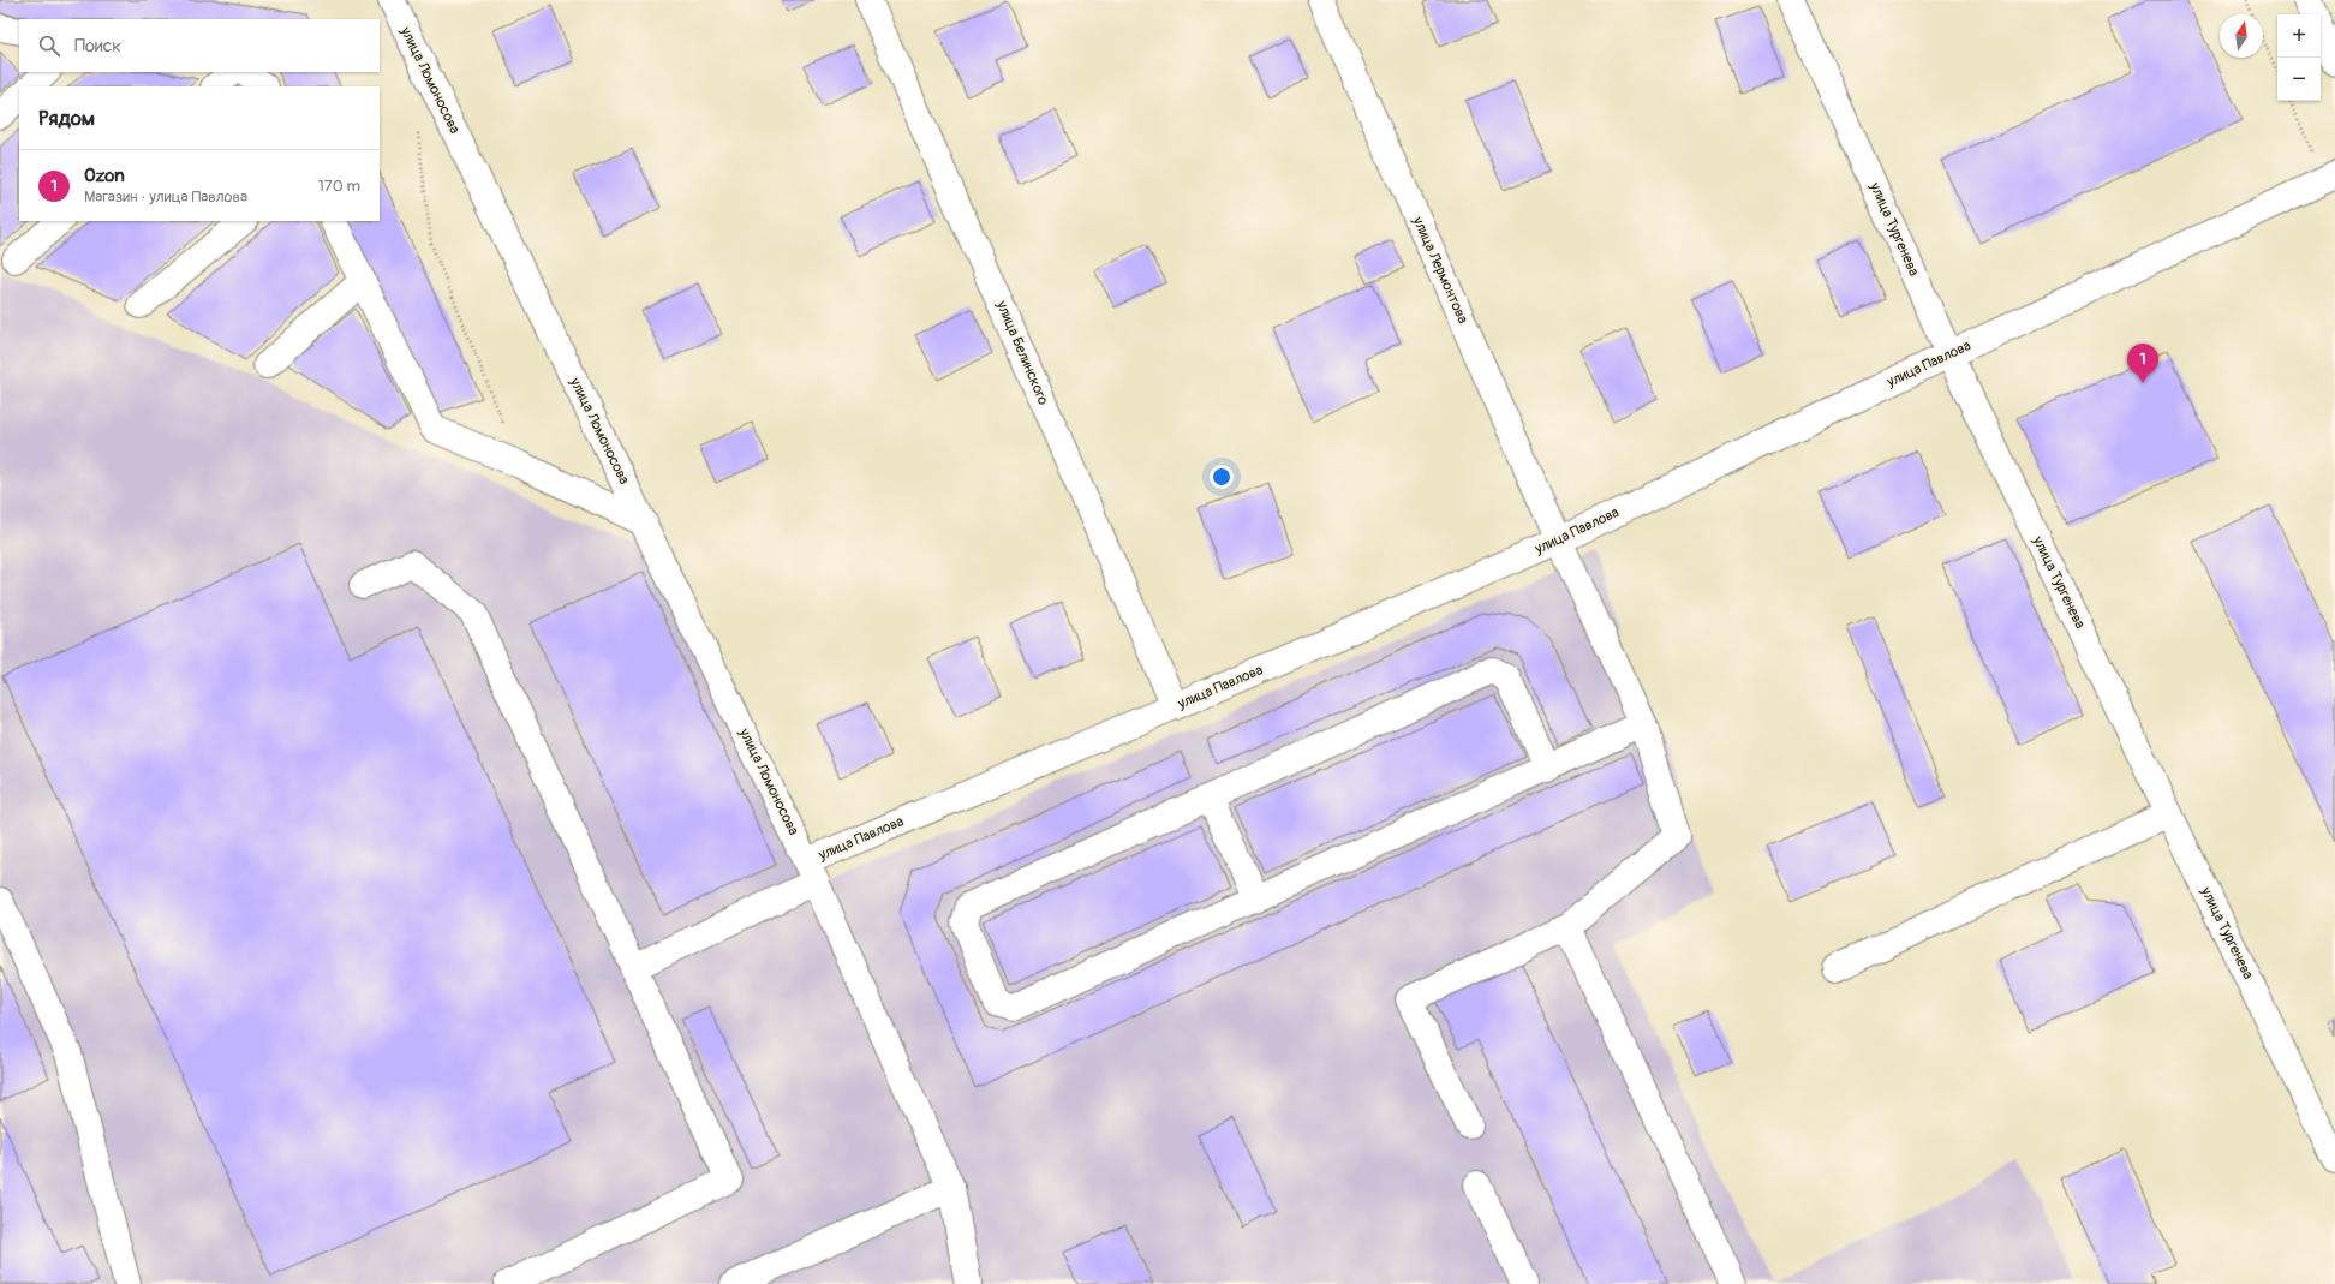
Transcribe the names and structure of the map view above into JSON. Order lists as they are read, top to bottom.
{
  "streets": {
    "street": [
      "улица Ломоносова",
      "улица Тургенева",
      "улица Лермонтова",
      "улица Белинского",
      "улица Павлова"
    ]
  },
  "crossings": [
    ["улица Ломоносова", "улица Павлова"],
    ["улица Тургенева", "улица Павлова"],
    ["улица Лермонтова", "улица Павлова"],
    ["улица Белинского", "улица Павлова"]
  ],
  "north": "top",
  "page": {
    "map_buttons": ["+", "−"],
    "search": "Поиск",
    "heading": "Рядом",
    "list": [
      {
        "mark": "1",
        "name": "Ozon",
        "note": "Магазин · улица Павлова",
        "value": "170 m"
      }
    ],
    "pins": "1"
  }
}
